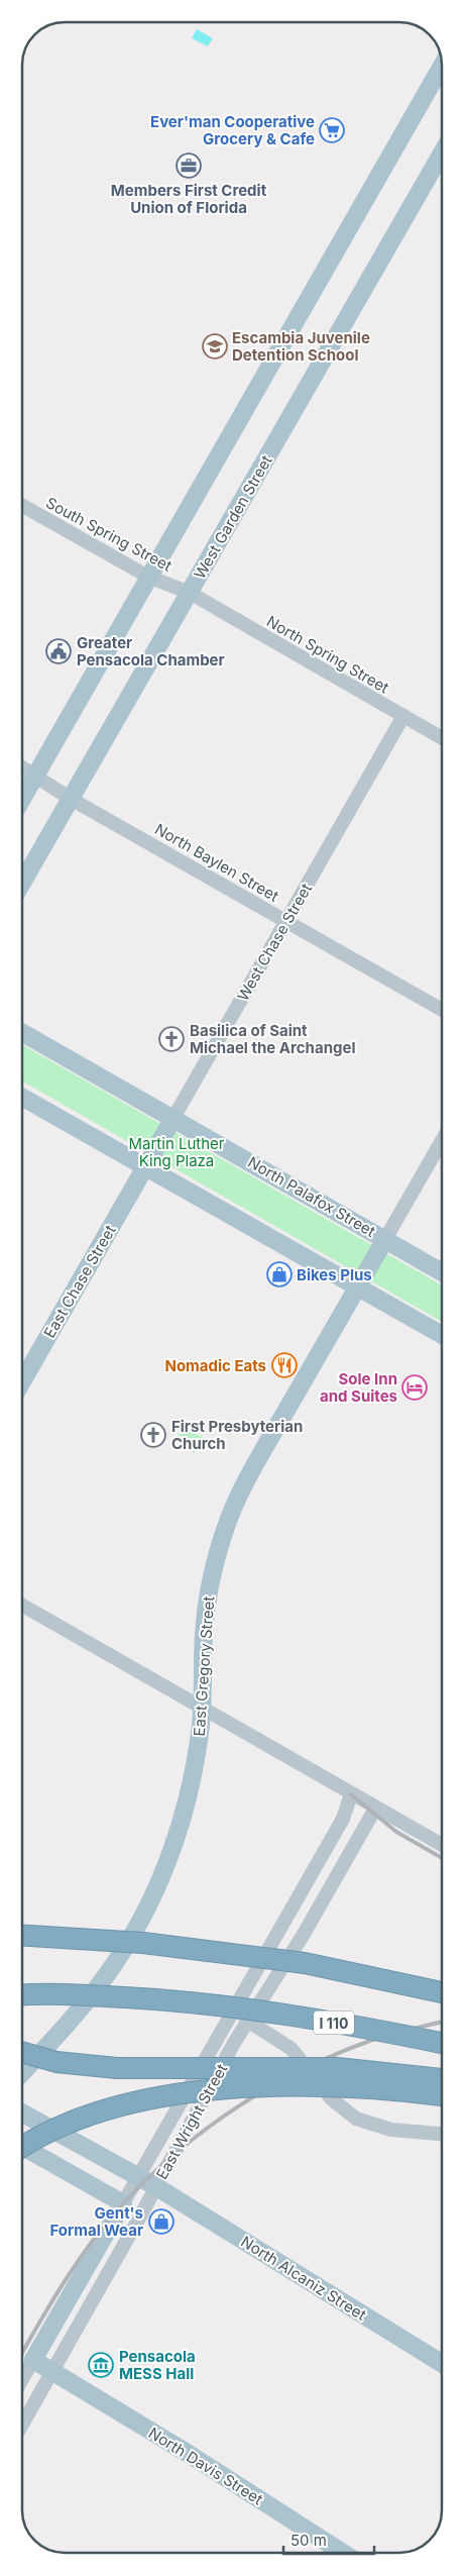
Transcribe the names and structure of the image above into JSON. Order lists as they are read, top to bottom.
{
  "streets": {
    "highway": ["I 110"],
    "main road": [
      "West Garden Street",
      "West Chase Street",
      "North Palafox Street",
      "East Chase Street",
      "East Gregory Street",
      "East Wright Street",
      "North Alcaniz Street",
      "North Davis Street"
    ],
    "street": ["South Spring Street", "North Spring Street", "North Baylen Street"]
  },
  "crossings": [
    ["West Garden Street", "South Spring Street"],
    ["West Garden Street", "North Spring Street"],
    ["West Garden Street", "North Baylen Street"],
    ["South Spring Street", "North Spring Street"],
    ["North Spring Street", "West Chase Street"],
    ["North Baylen Street", "West Chase Street"],
    ["West Chase Street", "North Palafox Street"],
    ["West Chase Street", "East Chase Street"],
    ["North Palafox Street", "East Gregory Street"],
    ["East Wright Street", "North Alcaniz Street"],
    ["East Wright Street", "North Davis Street"]
  ],
  "parks": ["Martin Luther King Plaza"],
  "places": {
    "supermarket": ["Ever'man Cooperative Grocery & Cafe"],
    "office": ["Members First Credit Union of Florida"],
    "school or university": ["Escambia Juvenile Detention School"],
    "public building": ["Greater Pensacola Chamber"],
    "church": ["Basilica of Saint Michael the Archangel", "First Presbyterian Church"],
    "shop": ["Bikes Plus", "Gent's Formal Wear"],
    "restaurant": ["Nomadic Eats"],
    "hotel": ["Sole Inn and Suites"],
    "museum": ["Pensacola MESS Hall"]
  },
  "scale_bar": "50 m"
}
